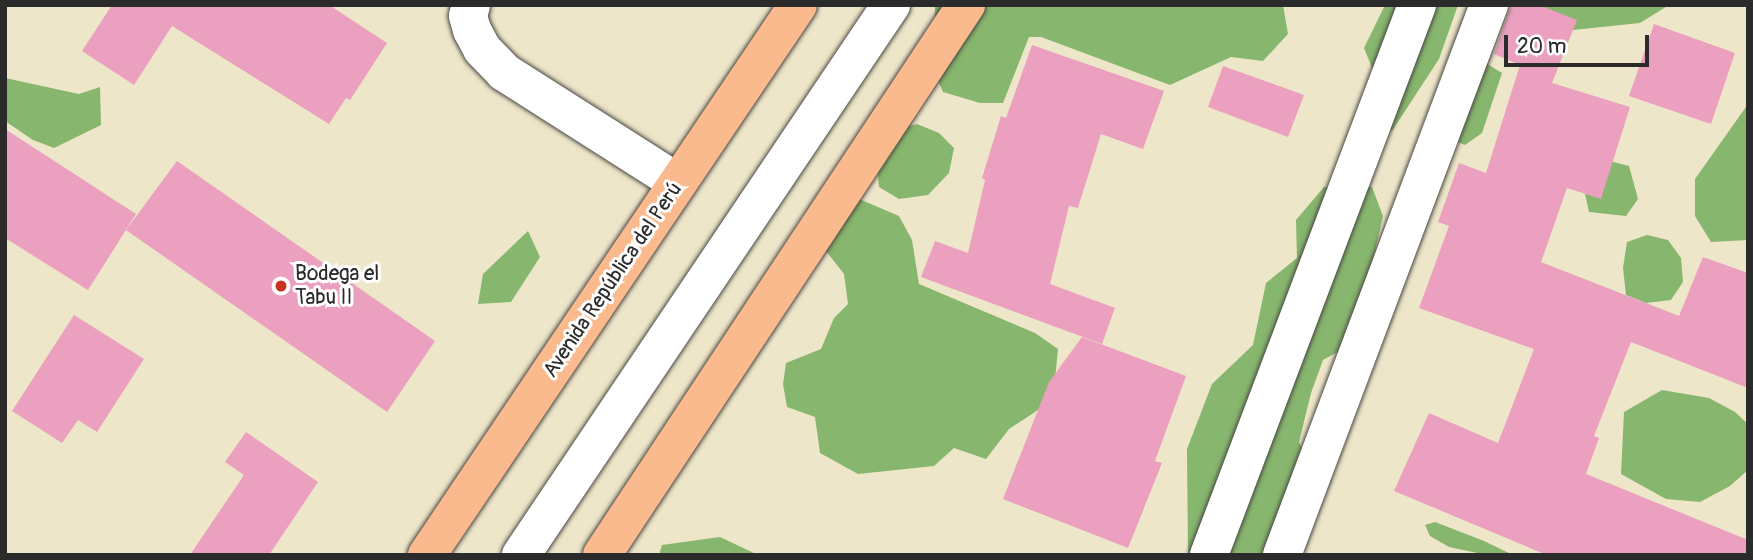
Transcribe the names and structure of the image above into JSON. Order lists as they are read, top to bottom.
{
  "streets": {
    "highway": ["Avenida República del Perú"]
  },
  "places": ["Bodega el Tabu II"],
  "scale_bar": "20 m"
}
